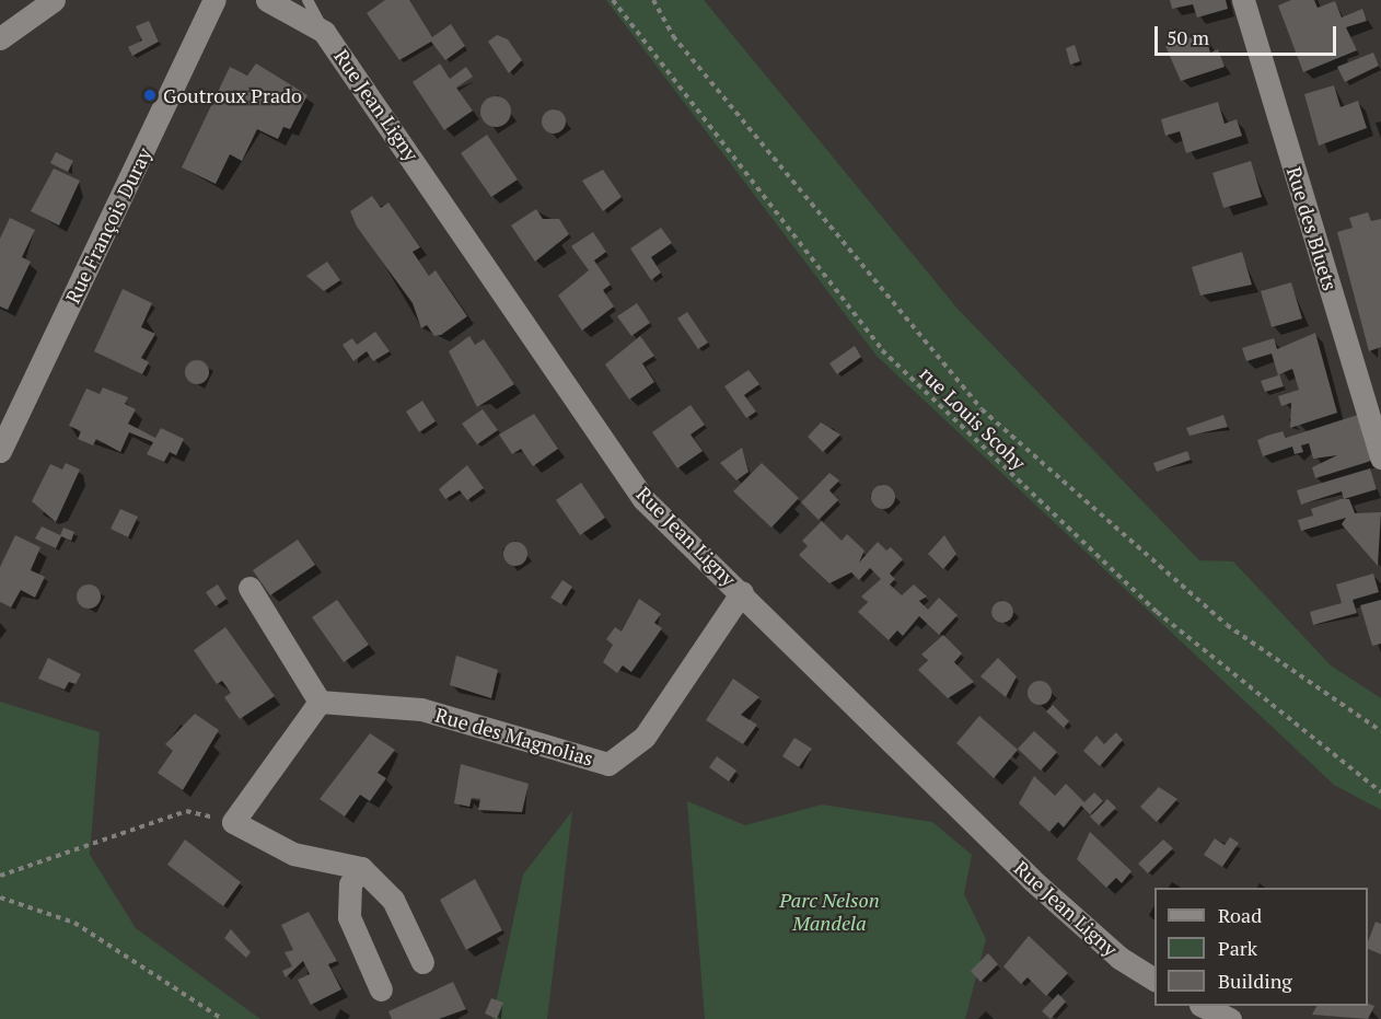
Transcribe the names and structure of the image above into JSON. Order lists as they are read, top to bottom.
{
  "streets": {
    "street": [
      "Rue Jean Ligny",
      "Rue François Duray",
      "Rue des Bluets",
      "Rue des Magnolias"
    ],
    "path": ["rue Louis Scohy"]
  },
  "crossings": [
    ["Rue Jean Ligny", "Rue des Magnolias"]
  ],
  "parks": ["Parc Nelson Mandela"],
  "places": ["Goutroux Prado"],
  "legend": ["Road", "Park", "Building"],
  "scale_bar": "50 m"
}
